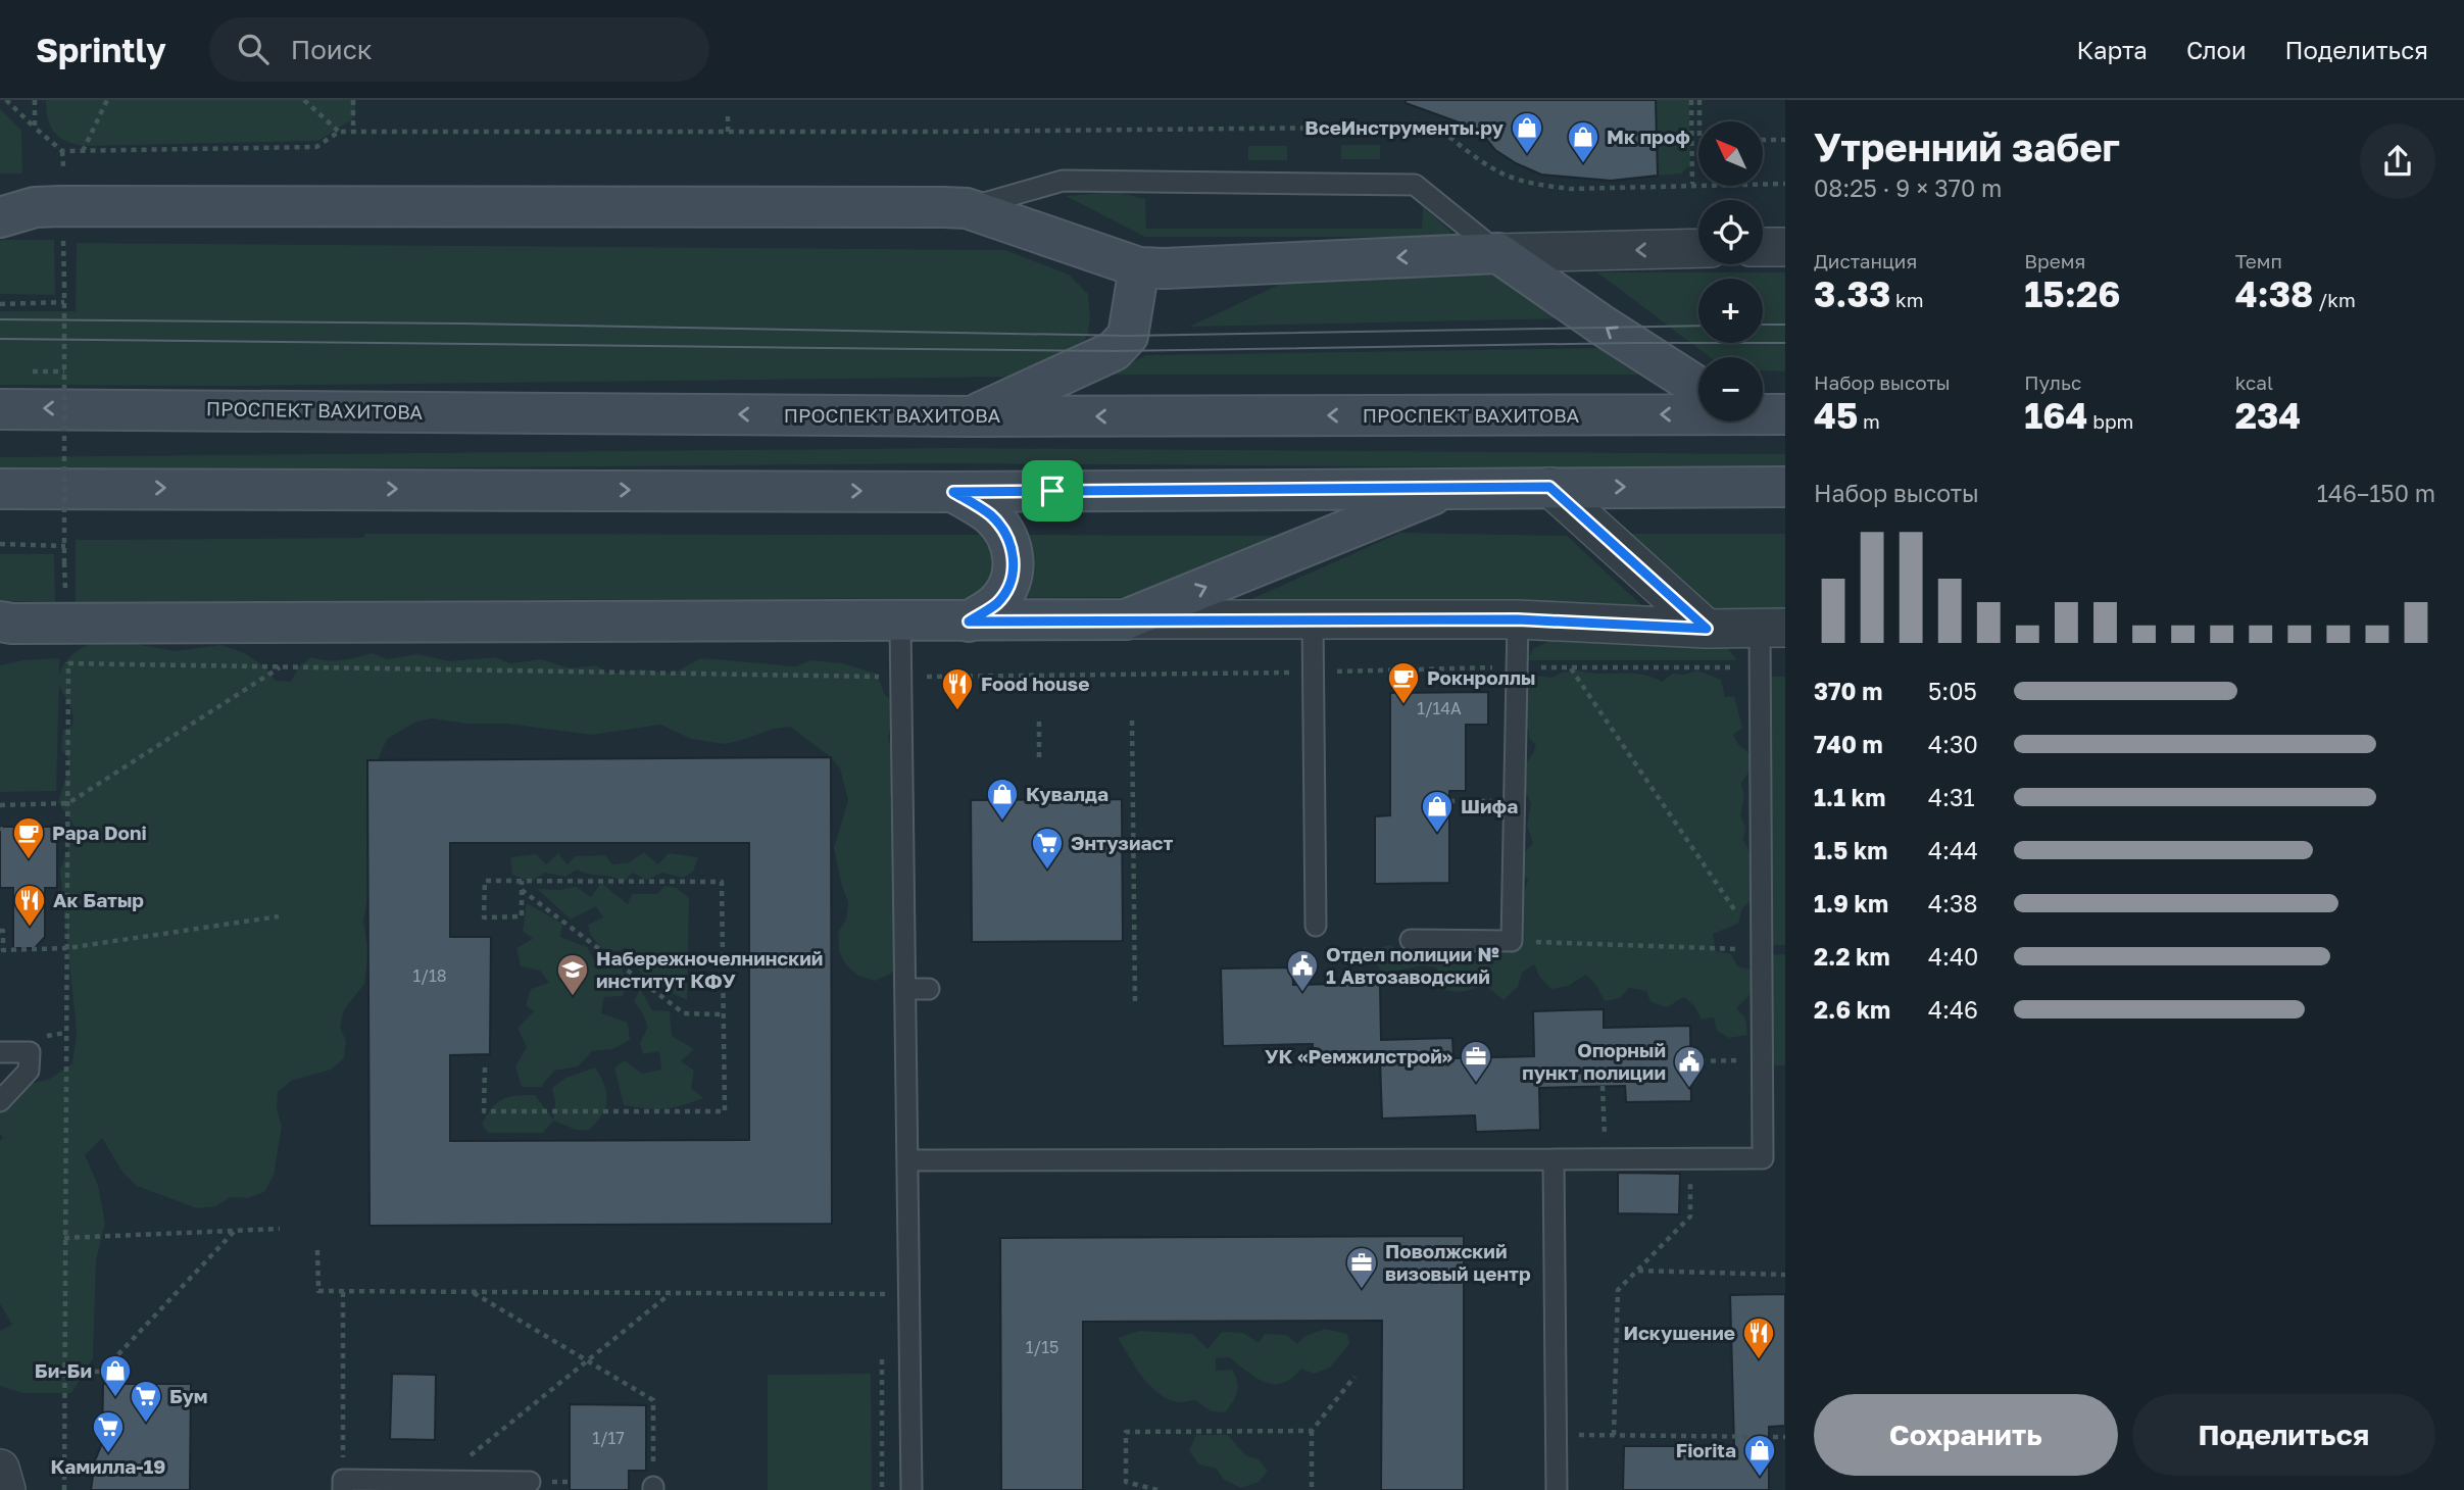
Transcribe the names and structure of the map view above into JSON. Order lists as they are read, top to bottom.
{
  "streets": {
    "main road": ["ПРОСПЕКТ ВАХИТОВА"]
  },
  "places": {
    "shop": [
      "ВсеИнструменты.ру",
      "Мк проф",
      "Кувалда",
      "Шифа",
      "Би-Би",
      "Fiorita"
    ],
    "cafe": ["Рокнроллы", "Papa Doni"],
    "restaurant": ["Food house", "Ак Батыр", "Искушение"],
    "supermarket": ["Энтузиаст", "Бум", "Камилла-19"],
    "public building": ["Отдел полиции № 1 Автозаводский", "Опорный пункт полиции"],
    "school or university": ["Набережночелнинский институт КФУ"],
    "office": ["УК «Ремжилстрой»", "Поволжский визовый центр"]
  },
  "house_numbers": [
    "1/14А",
    "1/18",
    "1/15",
    "1/17"
  ],
  "north": "top left",
  "page": {
    "header": "Sprintly",
    "search": "Поиск",
    "nav": ["Карта", "Слои", "Поделиться"],
    "heading": ["Утренний забег", "08:25 · 9 × 370 m"],
    "map_buttons": ["+", "−"],
    "stats": [
      ["Дистанция", "3.33 km"],
      ["Время", "15:26"],
      ["Темп", "4:38 /km"],
      ["Набор высоты", "45 m"],
      ["Пульс", "164 bpm"],
      ["kcal", "234"]
    ],
    "chart": ["Набор высоты", "146–150 m"],
    "list": [
      {
        "name": "370 m",
        "note": "5:05"
      },
      {
        "name": "740 m",
        "note": "4:30"
      },
      {
        "name": "1.1 km",
        "note": "4:31"
      },
      {
        "name": "1.5 km",
        "note": "4:44"
      },
      {
        "name": "1.9 km",
        "note": "4:38"
      },
      {
        "name": "2.2 km",
        "note": "4:40"
      },
      {
        "name": "2.6 km",
        "note": "4:46"
      }
    ],
    "buttons": ["Сохранить", "Поделиться"]
  }
}
